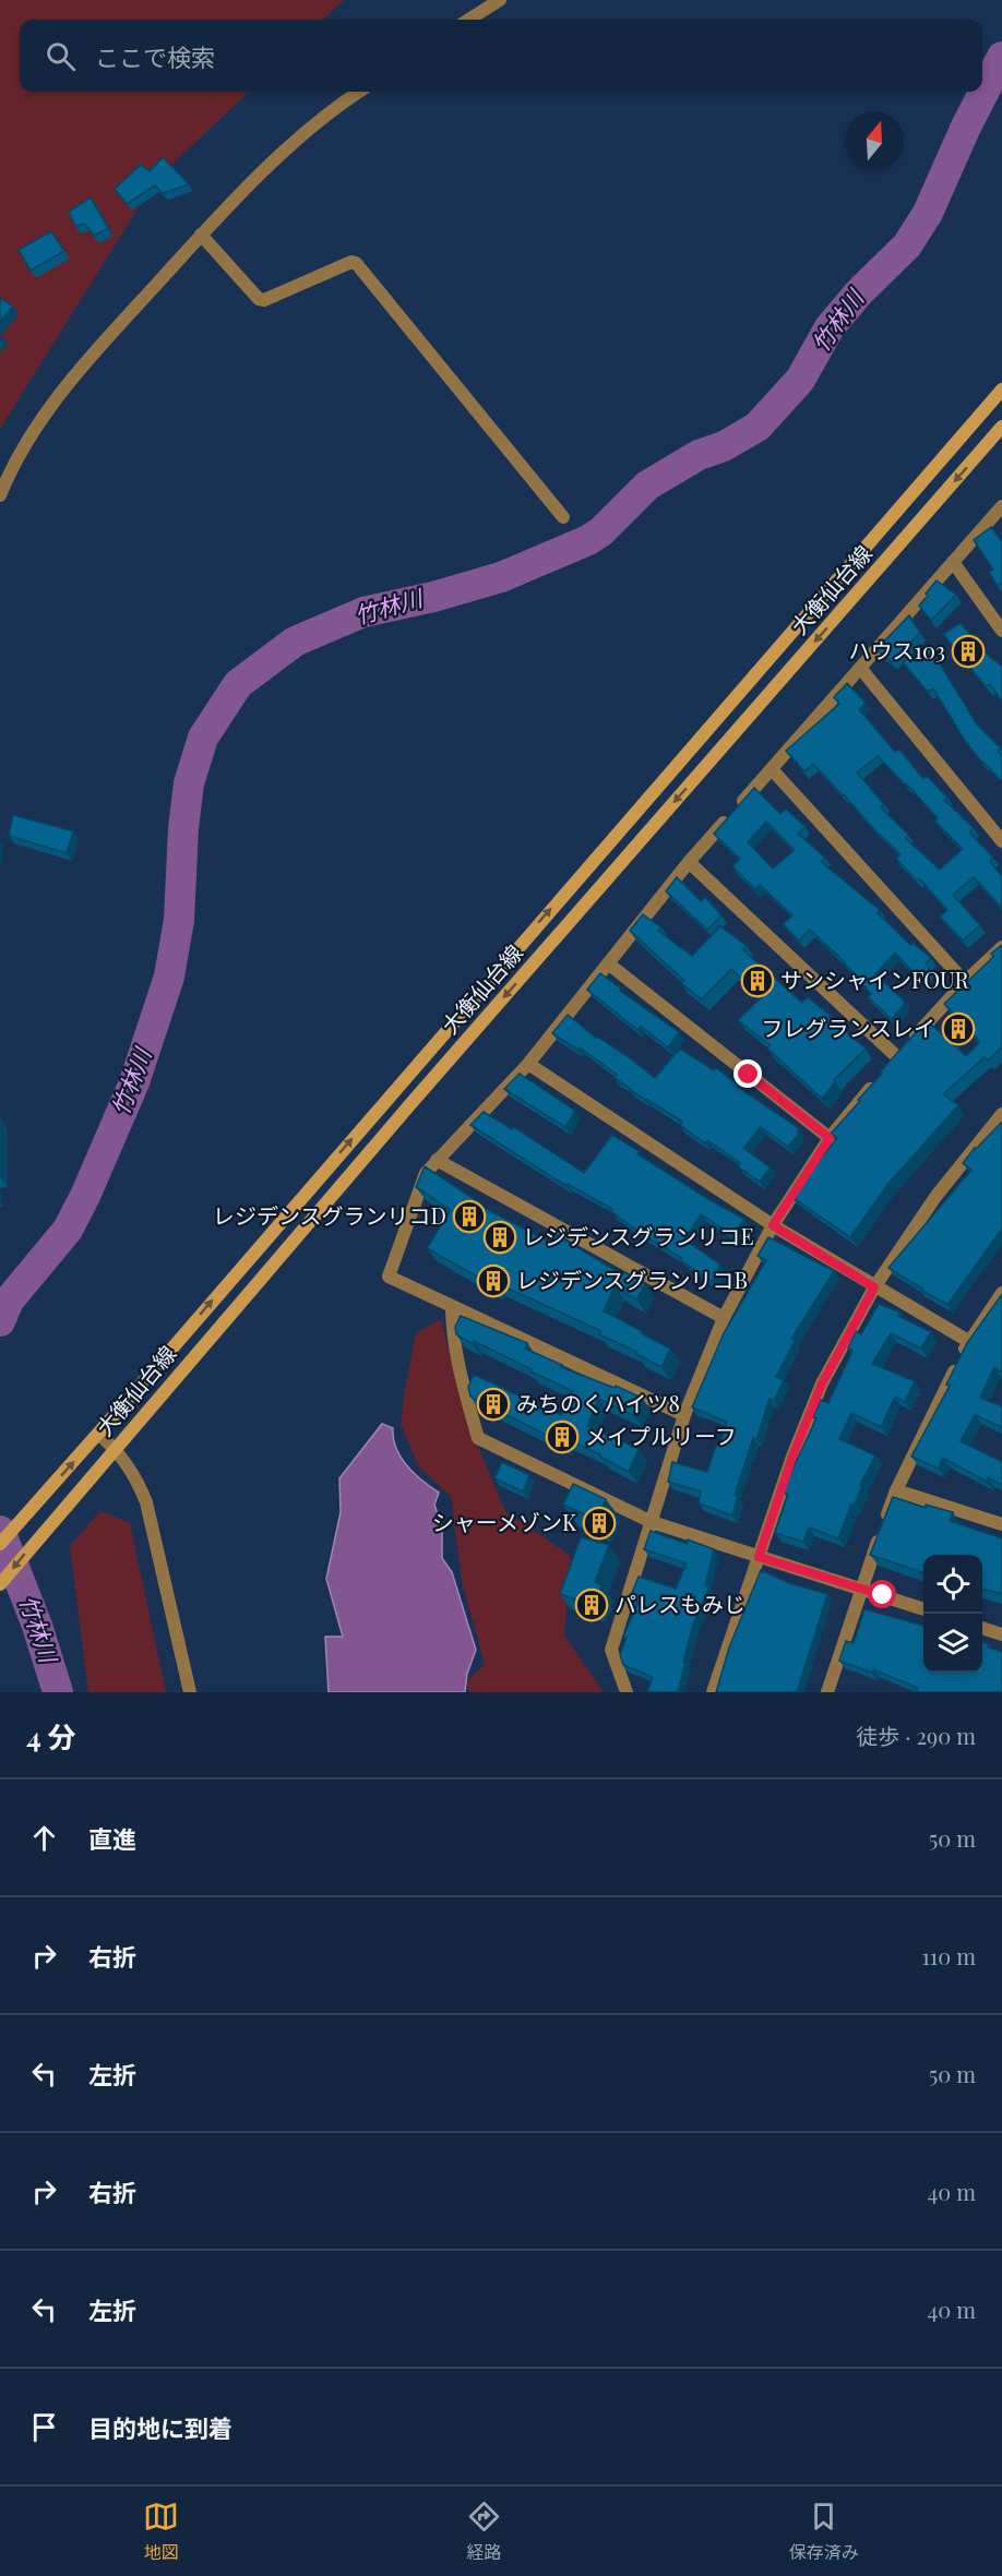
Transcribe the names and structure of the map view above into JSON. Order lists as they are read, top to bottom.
{
  "streets": {
    "main road": ["大衡仙台線"]
  },
  "water": ["竹林川"],
  "places": {
    "building": [
      "ハウス103",
      "サンシャインFOUR",
      "フレグランスレイ",
      "レジデンスグランリコD",
      "レジデンスグランリコE",
      "レジデンスグランリコB",
      "みちのくハイツ8",
      "メイプルリーフ",
      "シャーメゾンK",
      "パレスもみじ"
    ]
  },
  "north": "top",
  "page": {
    "search": "ここで検索",
    "heading": ["4 分", "徒歩 · 290 m"],
    "list": [
      ["直進", "50 m"],
      ["右折", "110 m"],
      ["左折", "50 m"],
      ["右折", "40 m"],
      ["左折", "40 m"],
      "目的地に到着"
    ],
    "nav": ["地図", "経路", "保存済み"]
  }
}
